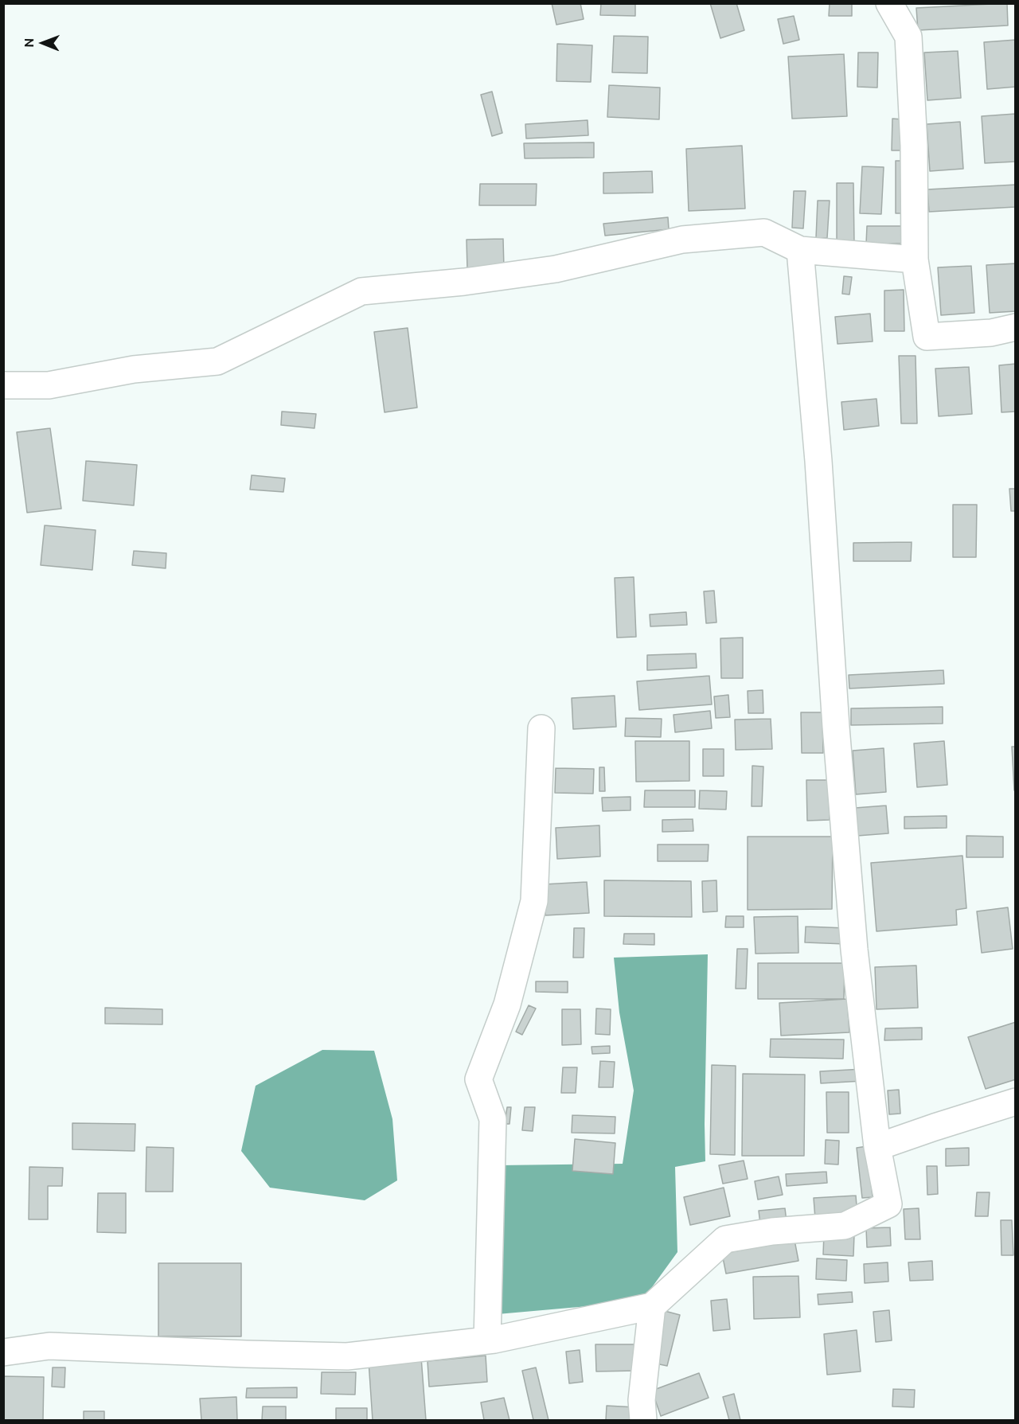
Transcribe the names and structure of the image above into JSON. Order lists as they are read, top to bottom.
{
  "north": "left"
}
